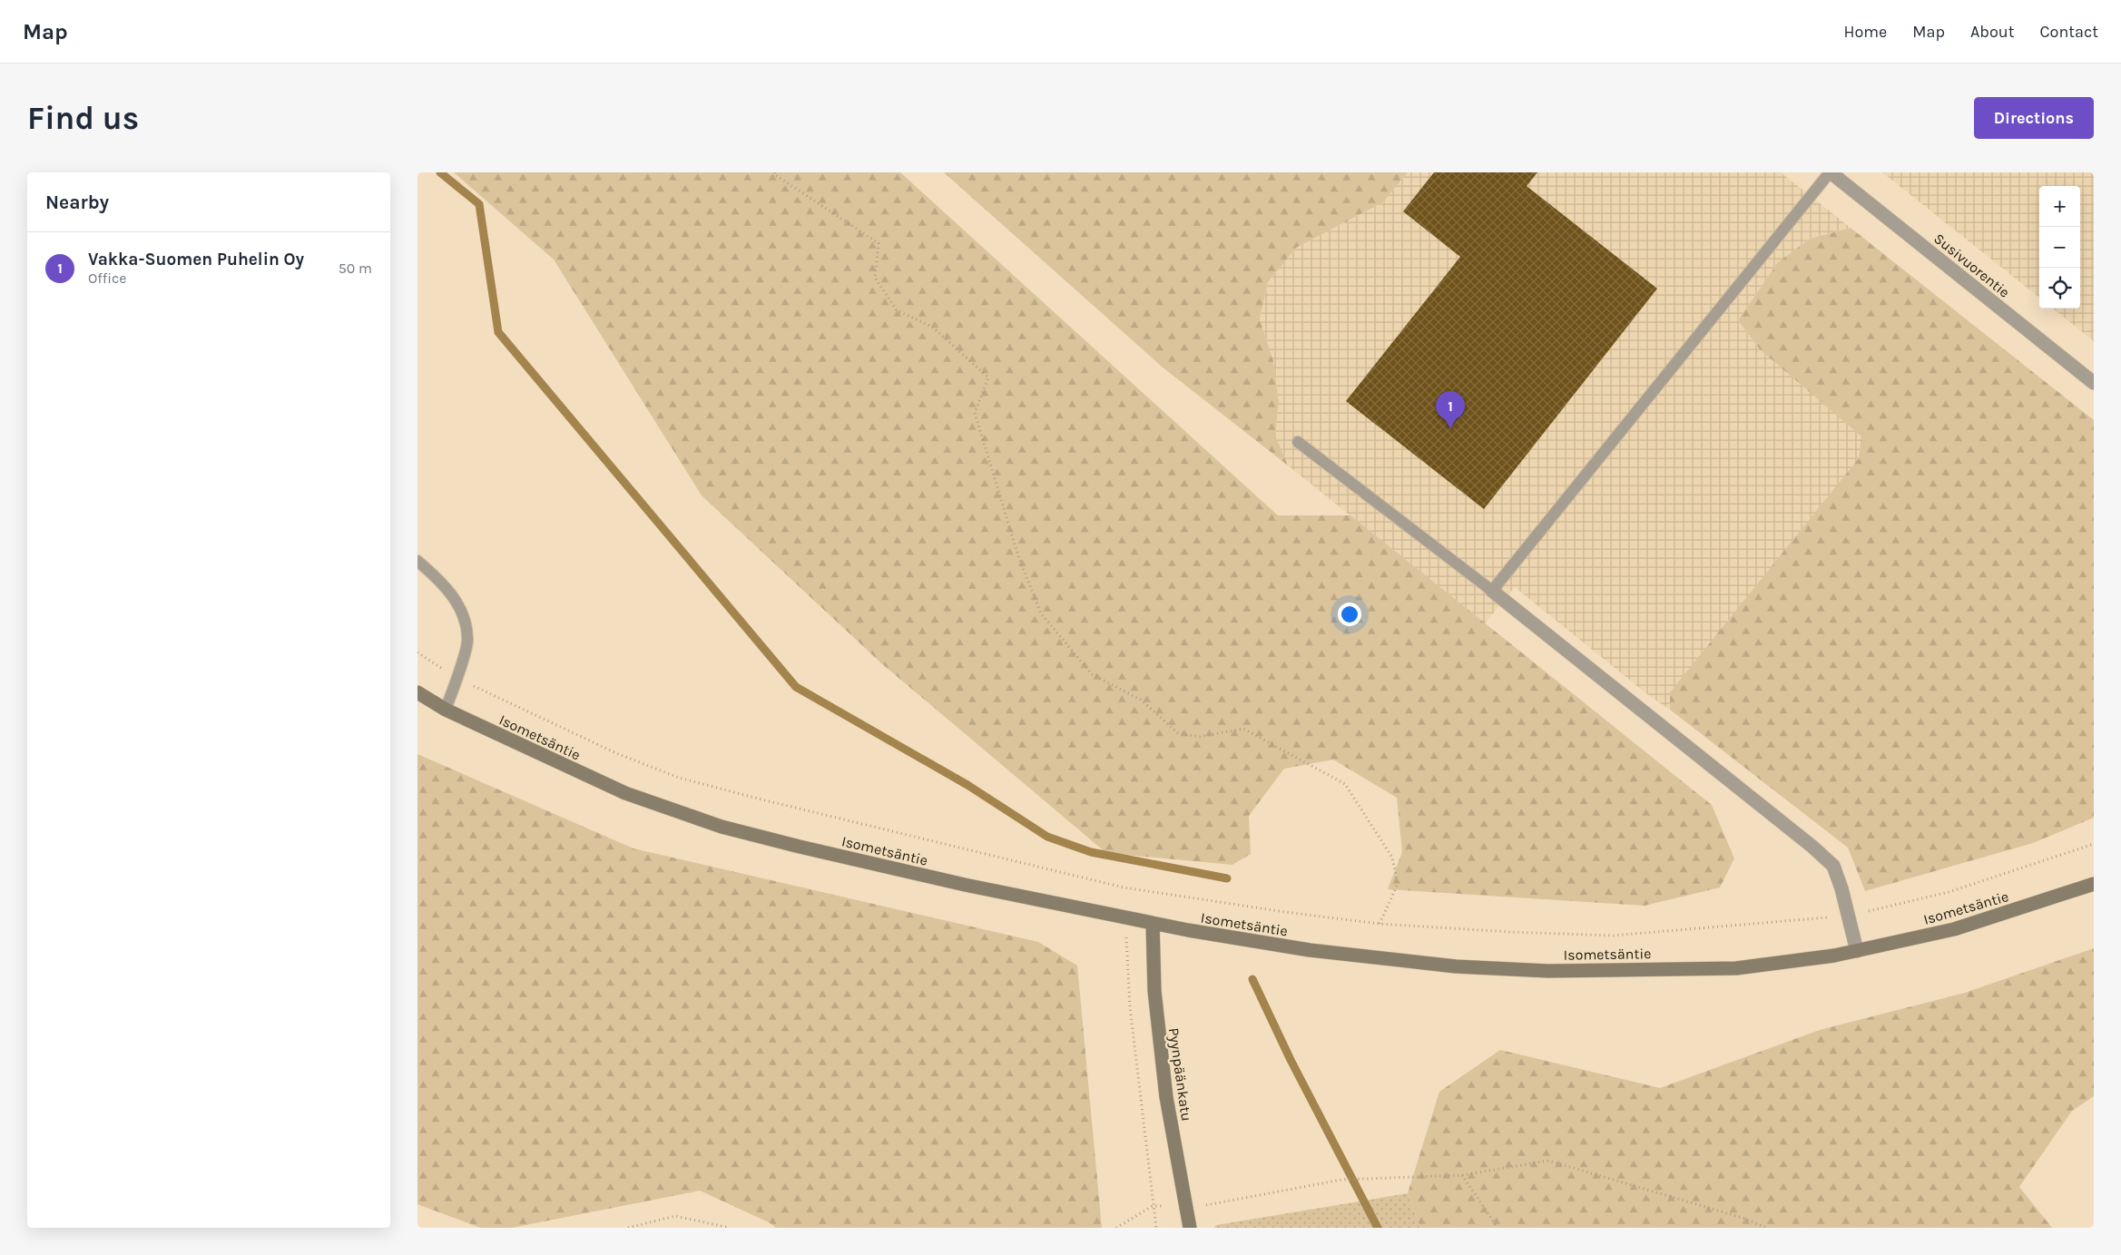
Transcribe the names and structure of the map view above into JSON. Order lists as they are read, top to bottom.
{
  "streets": {
    "main road": ["Isometsäntie", "Pyynpäänkatu"],
    "street": ["Susivuorentie"]
  },
  "crossings": [
    ["Isometsäntie", "Pyynpäänkatu"]
  ],
  "page": {
    "header": "Map",
    "nav": [
      "Home",
      "Map",
      "About",
      "Contact"
    ],
    "buttons": "Directions",
    "title": "Find us",
    "heading": "Nearby",
    "map_buttons": ["+", "−"],
    "list": [
      {
        "mark": "1",
        "name": "Vakka-Suomen Puhelin Oy",
        "note": "Office",
        "value": "50 m"
      }
    ],
    "pins": "1"
  }
}
